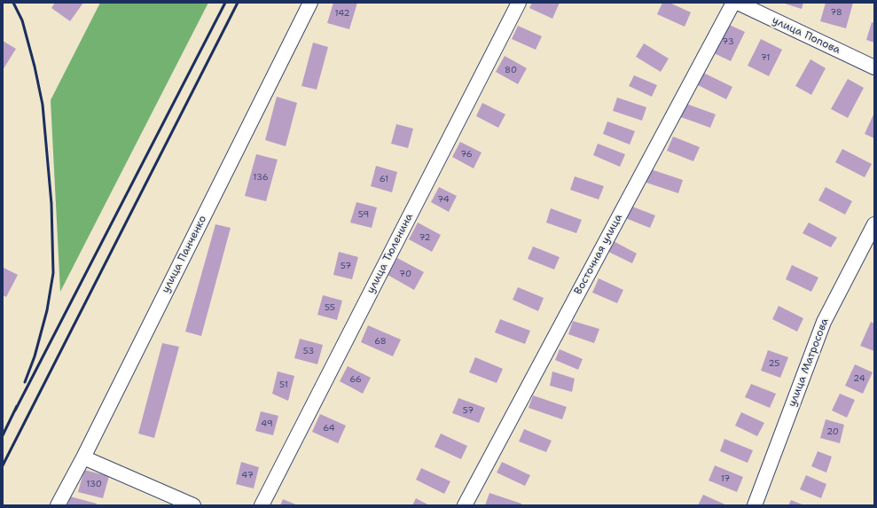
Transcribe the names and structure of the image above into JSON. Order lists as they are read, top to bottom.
{
  "streets": {
    "street": [
      "улица Попова",
      "улица Тюленина",
      "улица Панченко",
      "Восточная улица",
      "улица Матросова"
    ]
  },
  "house_numbers": [
    "78",
    "142",
    "73",
    "71",
    "80",
    "76",
    "136",
    "61",
    "74",
    "59",
    "72",
    "57",
    "70",
    "55",
    "68",
    "53",
    "25",
    "24",
    "66",
    "51",
    "57",
    "49",
    "64",
    "20",
    "47",
    "17",
    "130"
  ]
}
